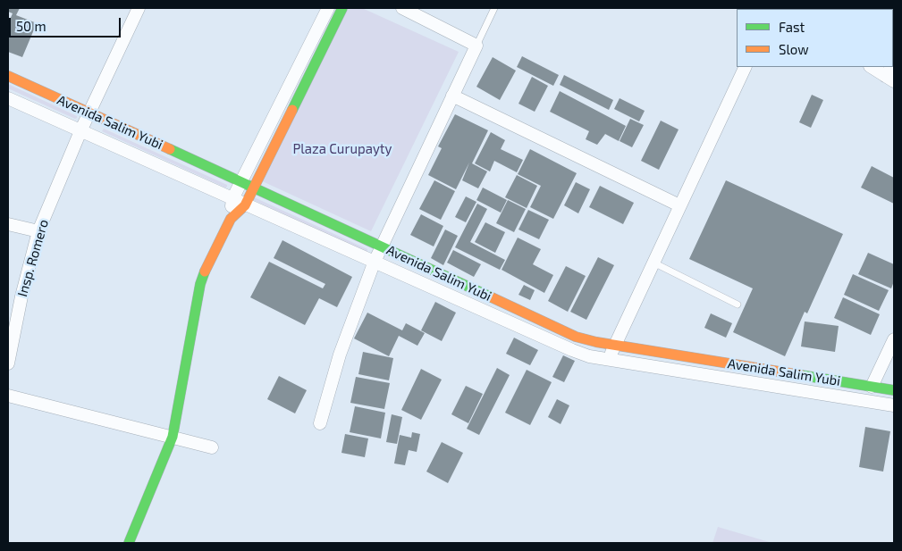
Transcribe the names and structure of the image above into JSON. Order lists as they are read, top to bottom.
{
  "streets": {
    "street": ["Avenida Salim Yubi", "Insp. Romero"]
  },
  "crossings": [
    ["Avenida Salim Yubi", "Insp. Romero"]
  ],
  "parks": ["Plaza Curupayty"],
  "legend": ["Fast", "Slow"],
  "scale_bar": "50 m"
}
